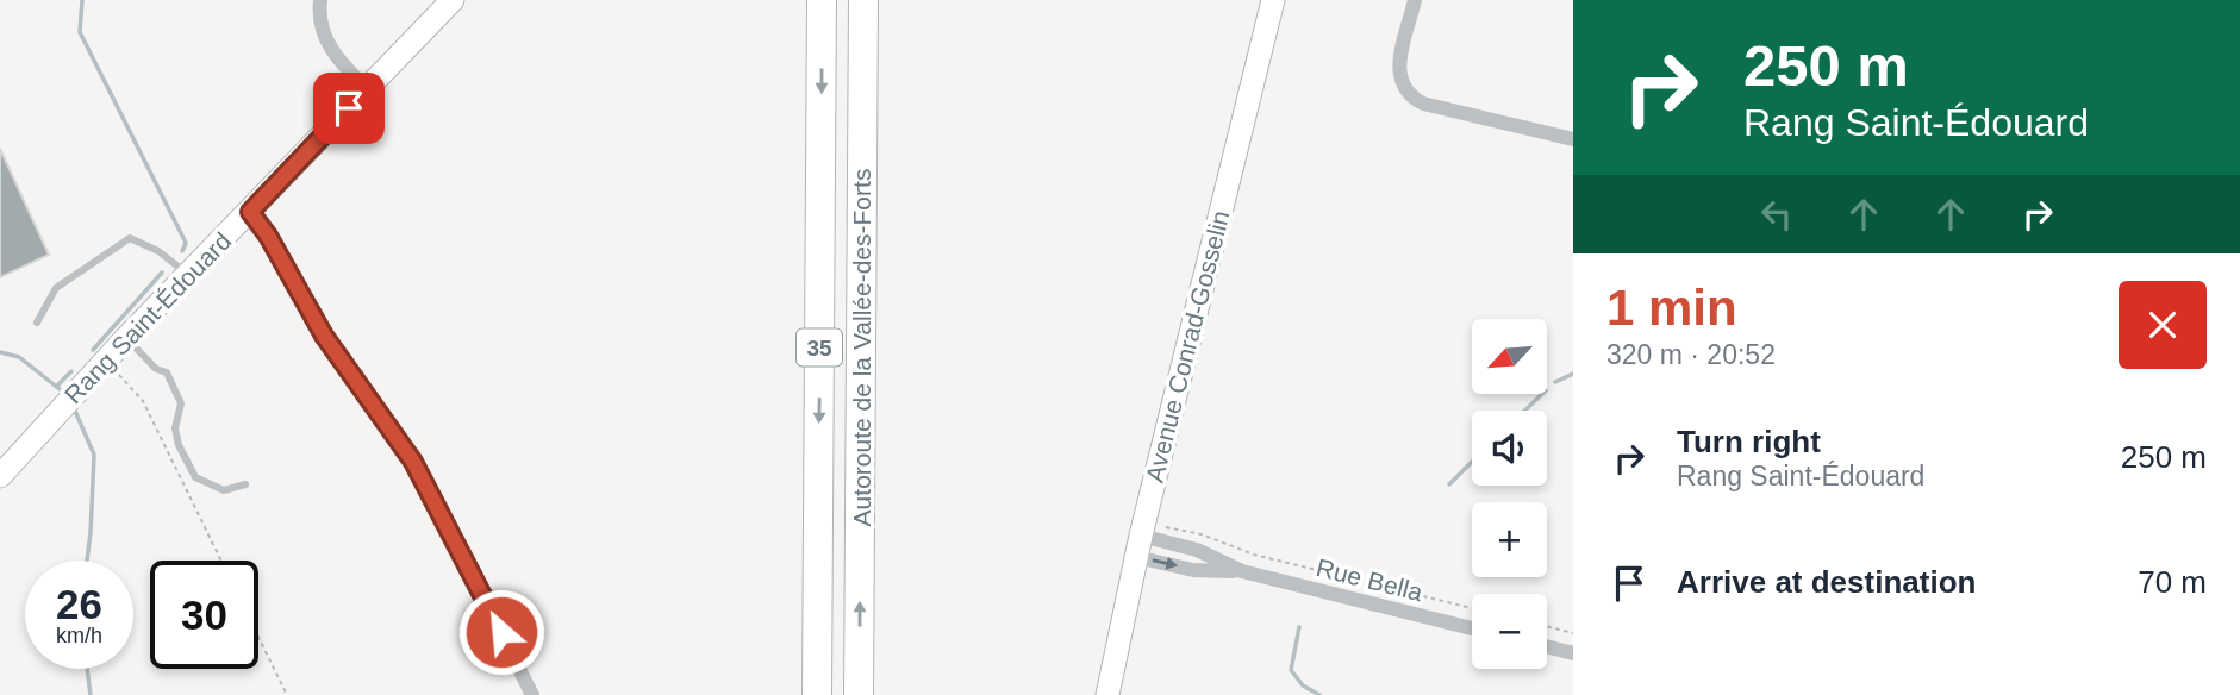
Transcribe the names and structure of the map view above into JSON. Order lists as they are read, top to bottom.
{
  "streets": {
    "highway": ["35", "Autoroute de la Vallée-des-Forts"],
    "street": ["Rang Saint-Édouard", "Avenue Conrad-Gosselin", "Rue Bella"]
  },
  "crossings": [
    ["Avenue Conrad-Gosselin", "Rue Bella"]
  ],
  "north": "bottom left",
  "page": {
    "turn": ["250 m", "Rang Saint-Édouard"],
    "heading": ["1 min", "320 m · 20:52"],
    "map_buttons": ["+", "−"],
    "list": [
      {
        "name": "Turn right",
        "note": "Rang Saint-Édouard",
        "value": "250 m"
      },
      {
        "name": "Arrive at destination",
        "value": "70 m"
      }
    ],
    "speed": "26 km/h",
    "limit": "30"
  }
}
